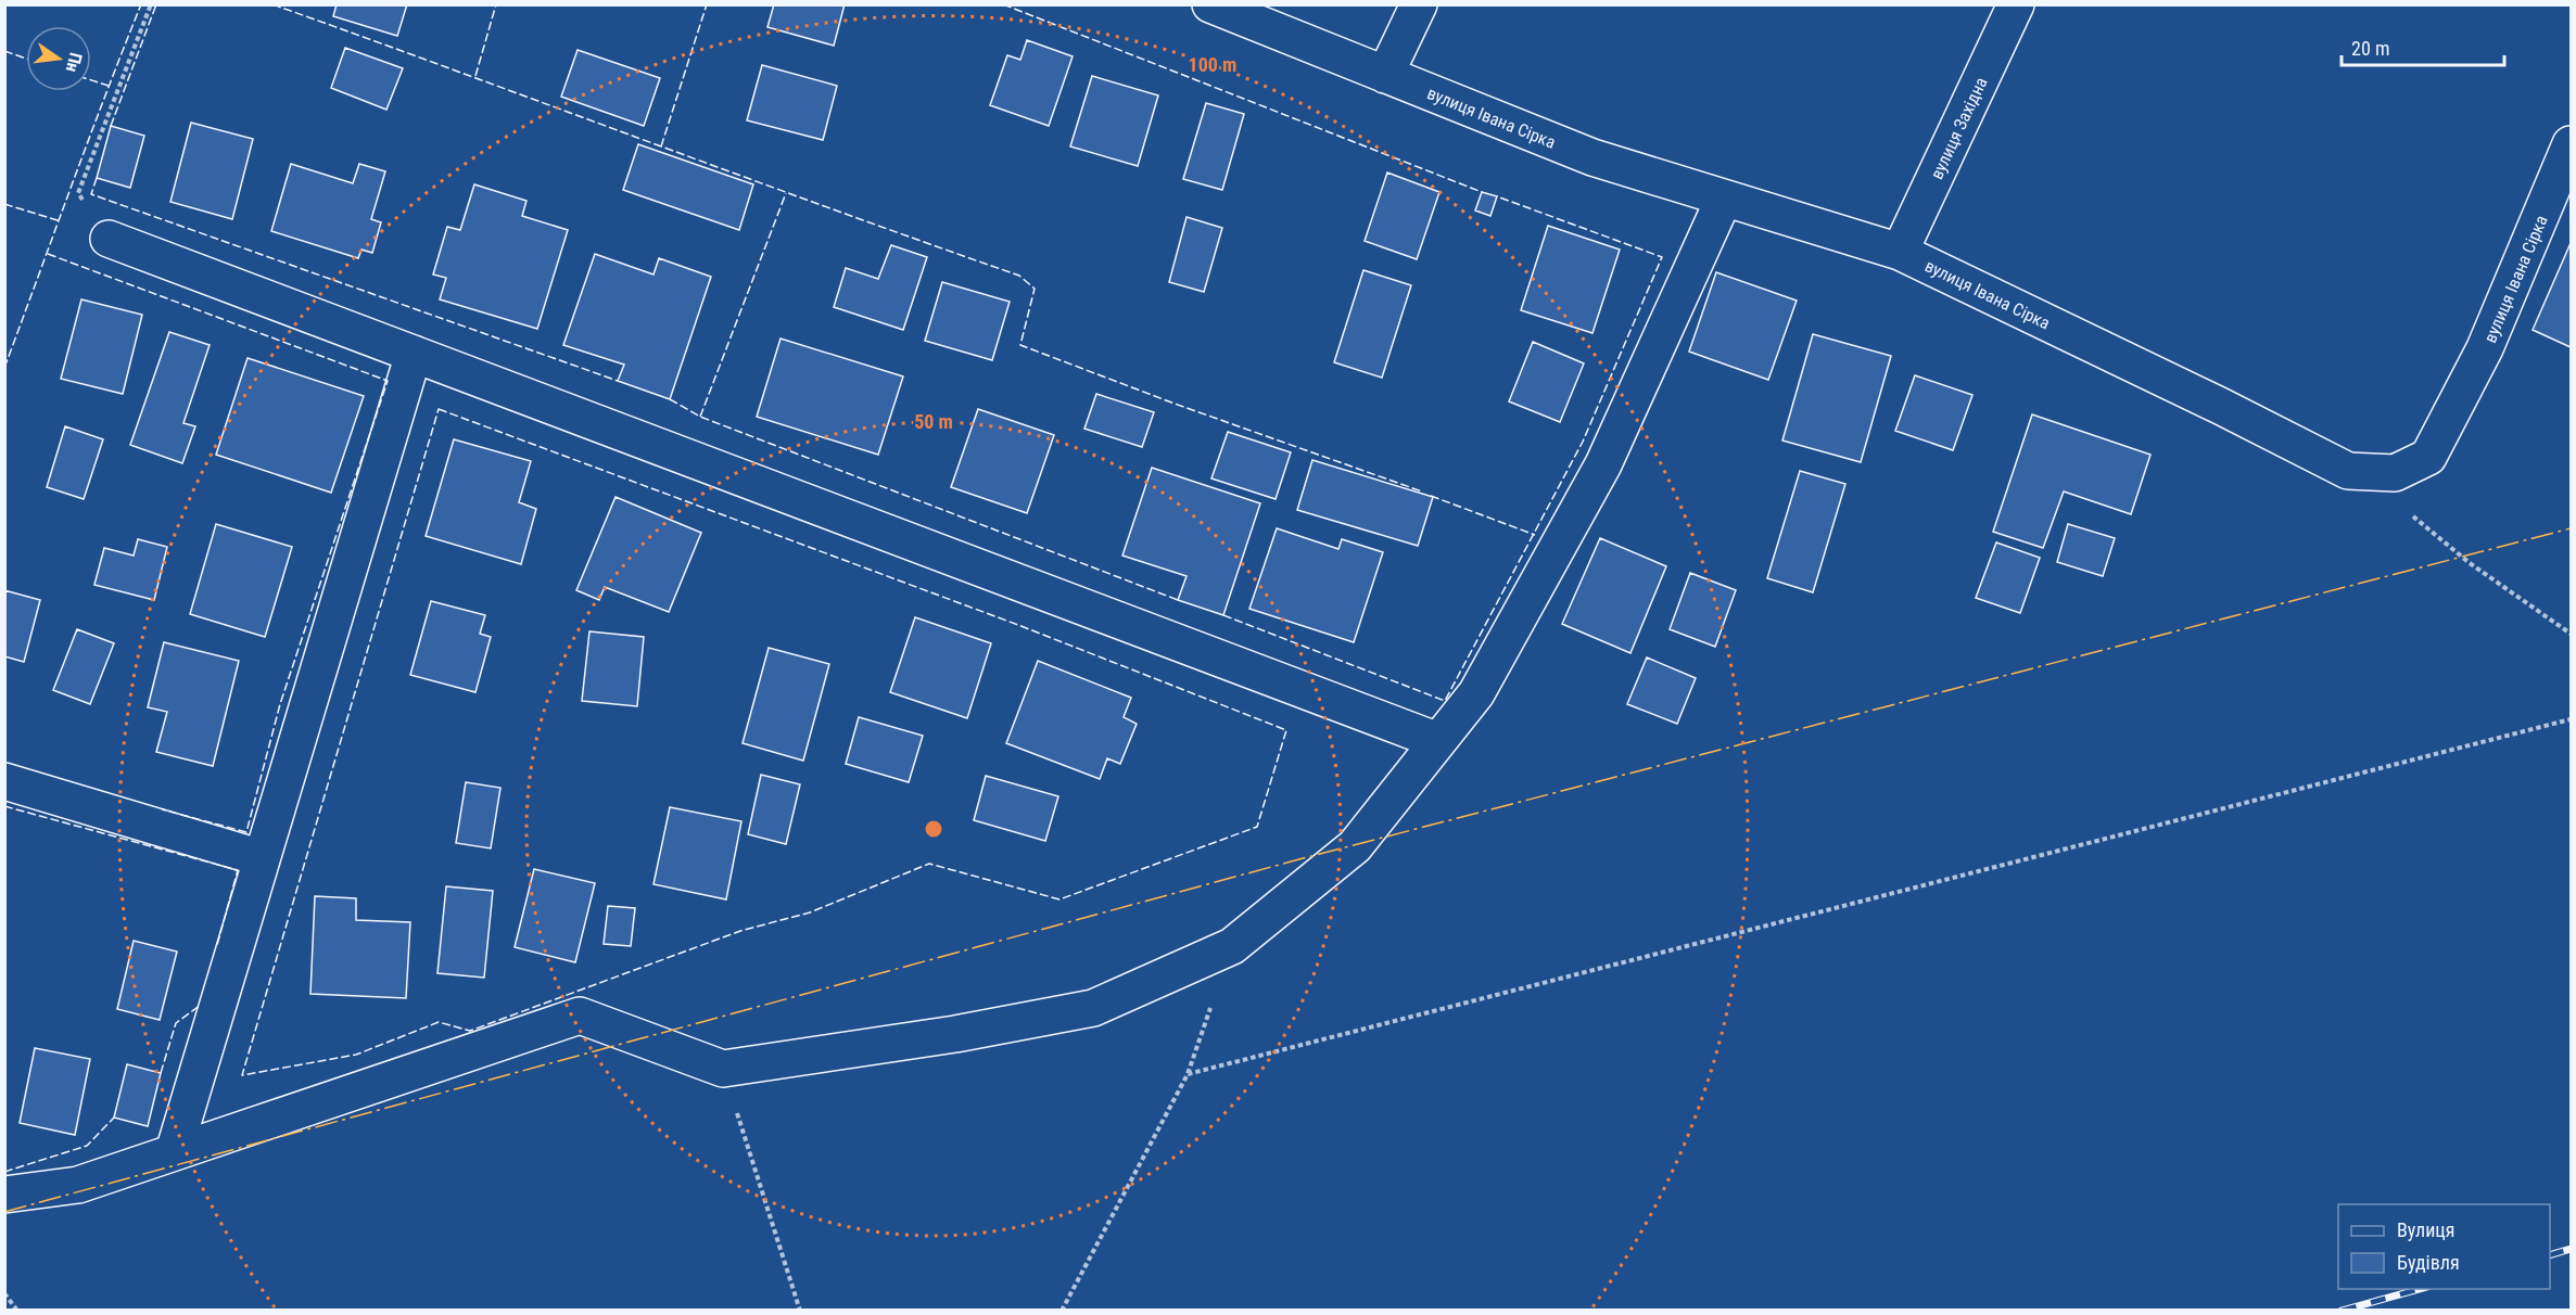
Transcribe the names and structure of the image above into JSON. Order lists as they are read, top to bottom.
{
  "streets": {
    "street": ["вулиця Івана Сірка", "вулиця Західна"]
  },
  "crossings": [
    ["вулиця Івана Сірка", "вулиця Західна"]
  ],
  "legend": ["Вулиця", "Будівля"],
  "scale_bar": "20 m",
  "north": "right",
  "rings": ["100 m", "50 m"]
}
